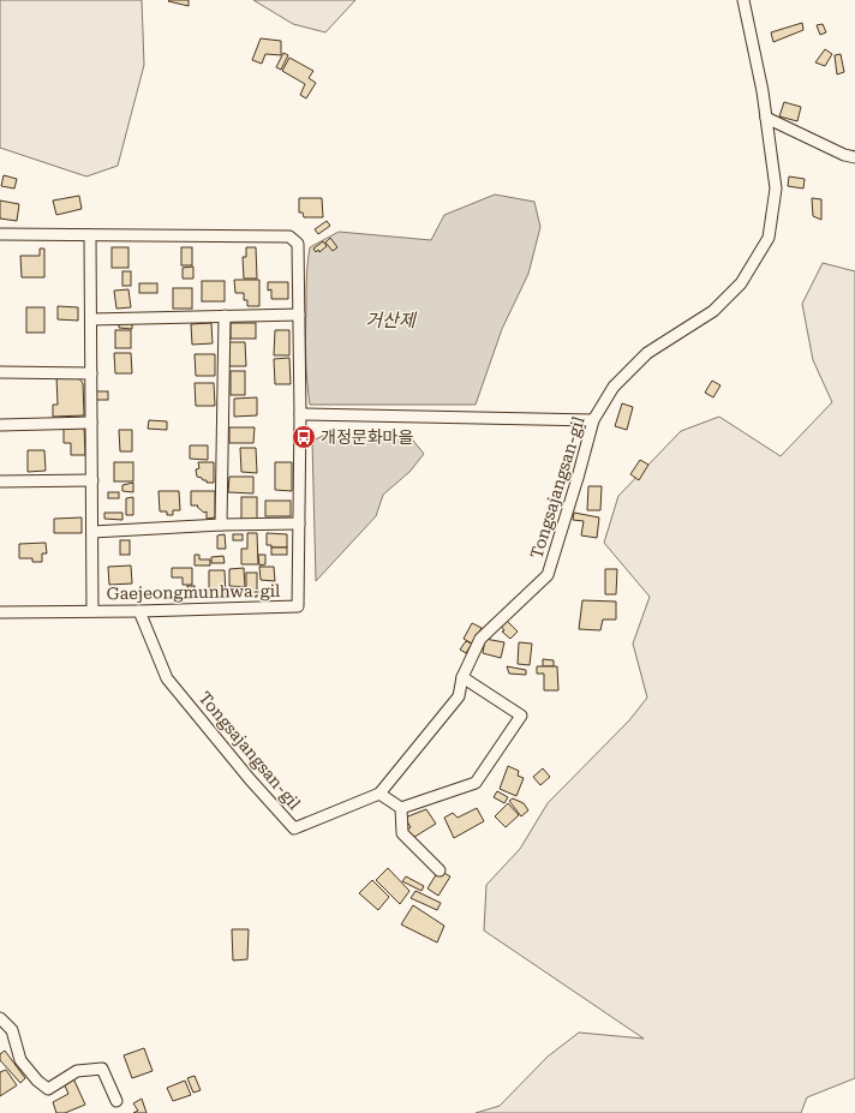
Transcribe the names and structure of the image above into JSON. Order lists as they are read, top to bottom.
{
  "streets": {
    "street": ["Tongsajangsan-gil", "Gaejeongmunhwa-gil"]
  },
  "crossings": [
    ["Tongsajangsan-gil", "Gaejeongmunhwa-gil"]
  ],
  "water": ["거산제"],
  "places": {
    "bus stop": ["개정문화마을"]
  }
}
